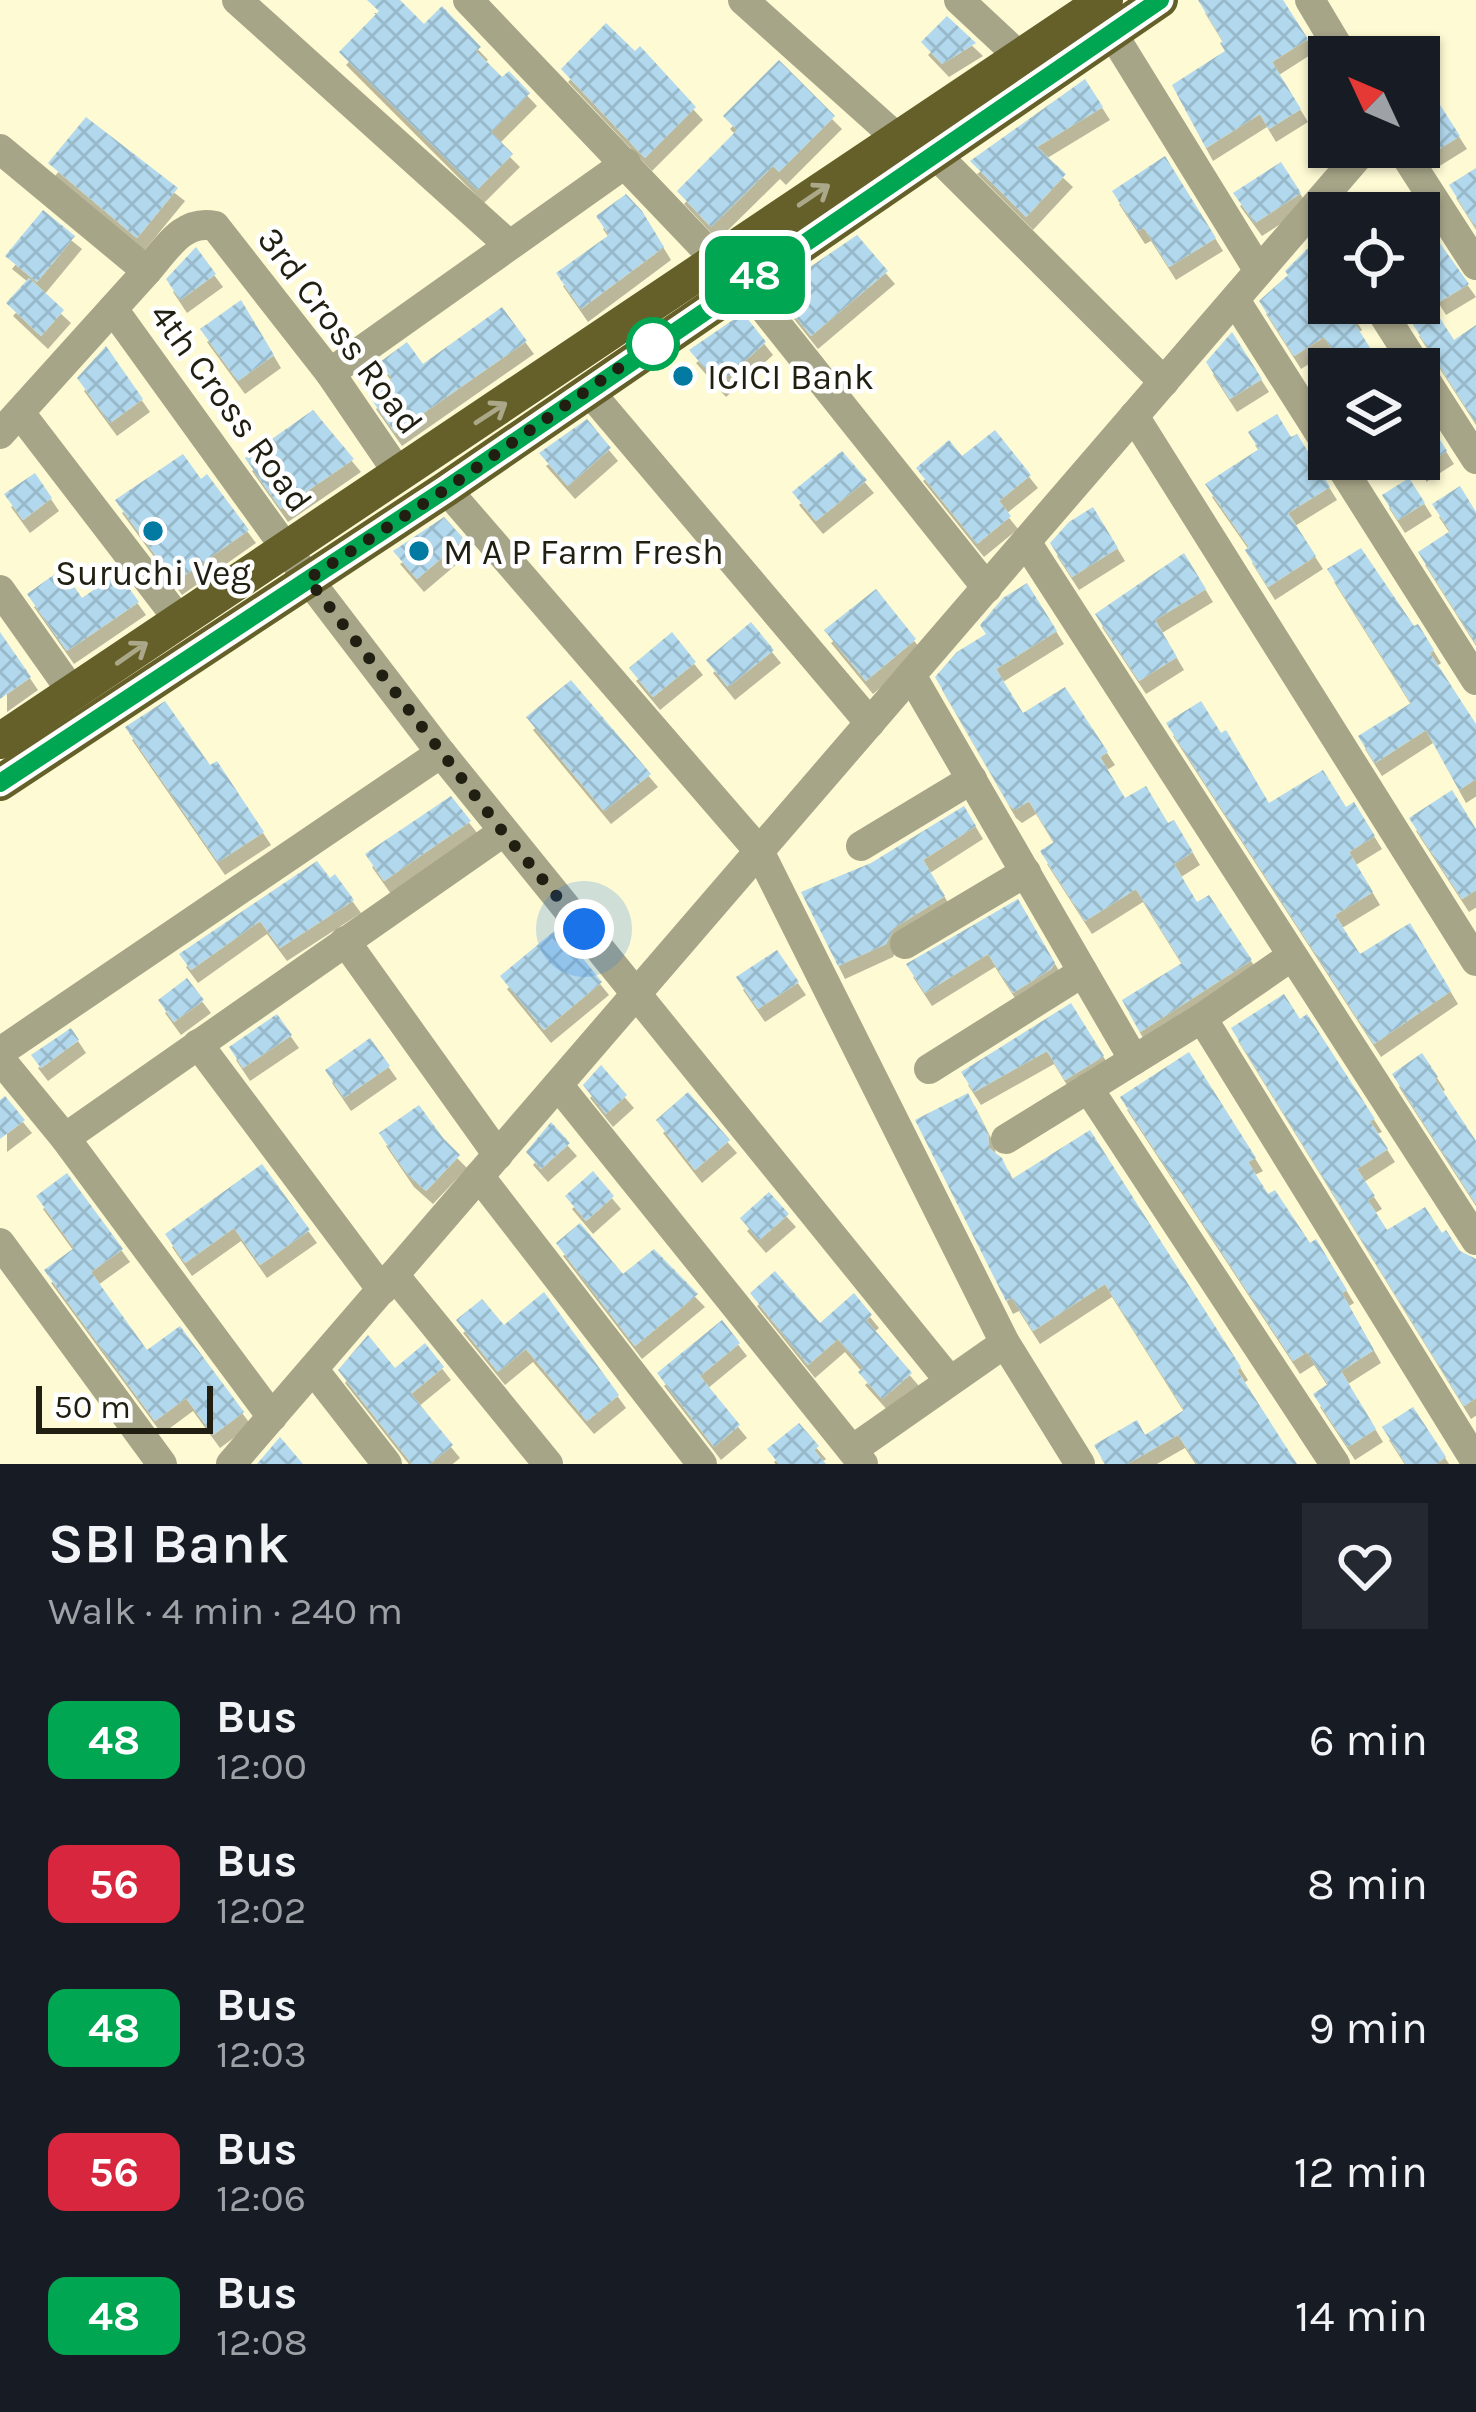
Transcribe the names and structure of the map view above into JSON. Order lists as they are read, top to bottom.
{
  "streets": {
    "street": ["3rd Cross Road", "4th Cross Road"]
  },
  "places": ["ICICI Bank", "Suruchi Veg", "M A P Farm Fresh"],
  "lines": ["bus line 48"],
  "scale_bar": "50 m",
  "north": "top left",
  "page": {
    "on_map": "48",
    "scale": "50 m",
    "heading": ["SBI Bank", "Walk · 4 min · 240 m"],
    "list": [
      {
        "mark": "48",
        "name": "Bus",
        "note": "12:00",
        "value": "6 min"
      },
      {
        "mark": "56",
        "name": "Bus",
        "note": "12:02",
        "value": "8 min"
      },
      {
        "mark": "48",
        "name": "Bus",
        "note": "12:03",
        "value": "9 min"
      },
      {
        "mark": "56",
        "name": "Bus",
        "note": "12:06",
        "value": "12 min"
      },
      {
        "mark": "48",
        "name": "Bus",
        "note": "12:08",
        "value": "14 min"
      }
    ]
  }
}
